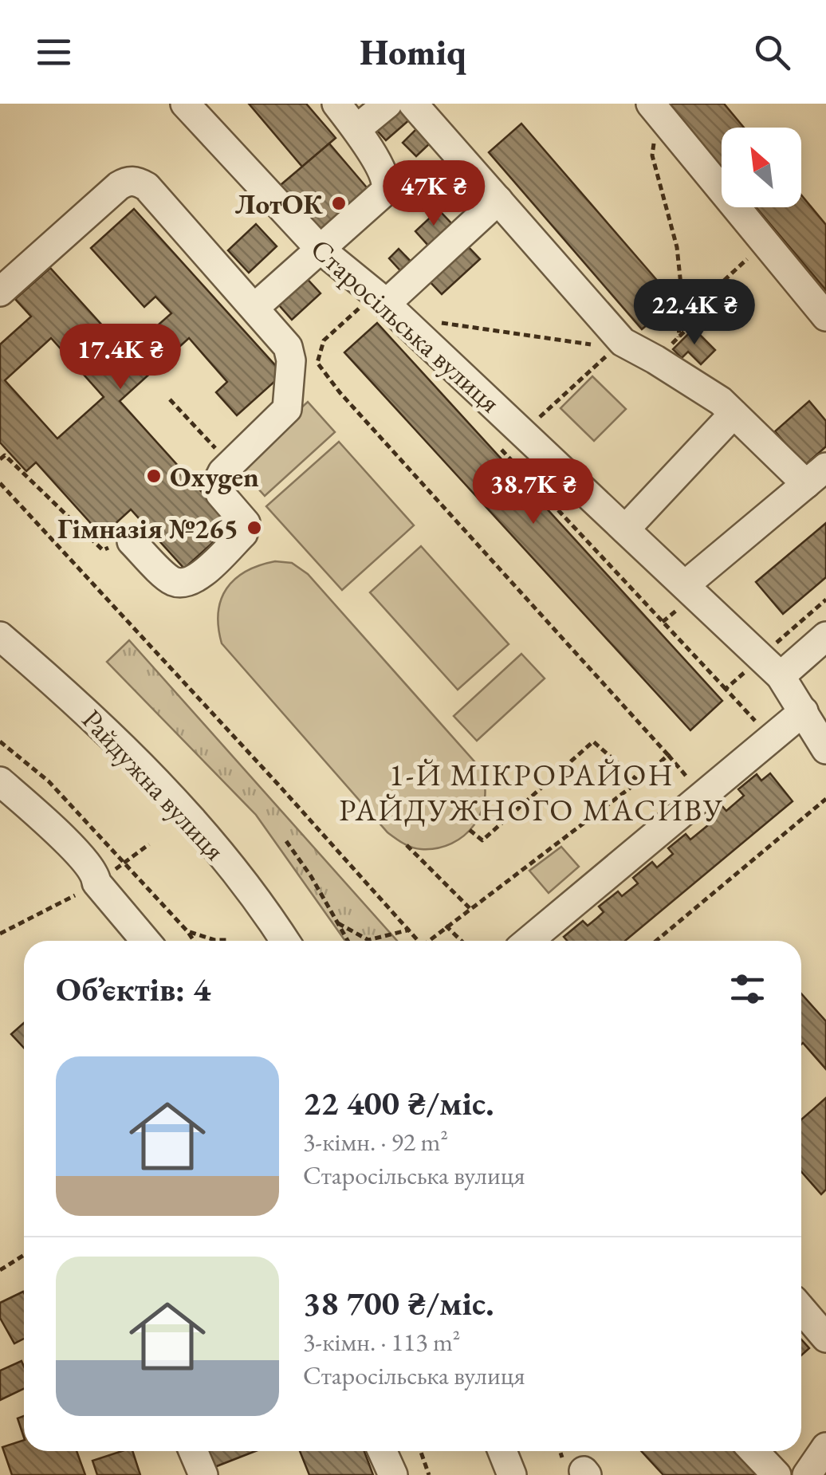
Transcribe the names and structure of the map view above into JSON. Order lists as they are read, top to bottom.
{
  "streets": {
    "street": ["Старосільська вулиця", "Райдужна вулиця"]
  },
  "districts": ["1-Й МІКРОРАЙОН РАЙДУЖНОГО МАСИВУ"],
  "places": ["ЛотОК", "Oxygen", "Гімназія №265"],
  "north": "top left",
  "page": {
    "header": "Homiq",
    "price": [
      "47K ₴",
      "22.4K ₴",
      "17.4K ₴",
      "38.7K ₴"
    ],
    "heading": "Об’єктів: 4",
    "list": [
      {
        "name": "22 400 ₴/міс.",
        "note": "3-кімн. · 92 m² · Старосільська вулиця"
      },
      {
        "name": "38 700 ₴/міс.",
        "note": "3-кімн. · 113 m² · Старосільська вулиця"
      }
    ]
  }
}
